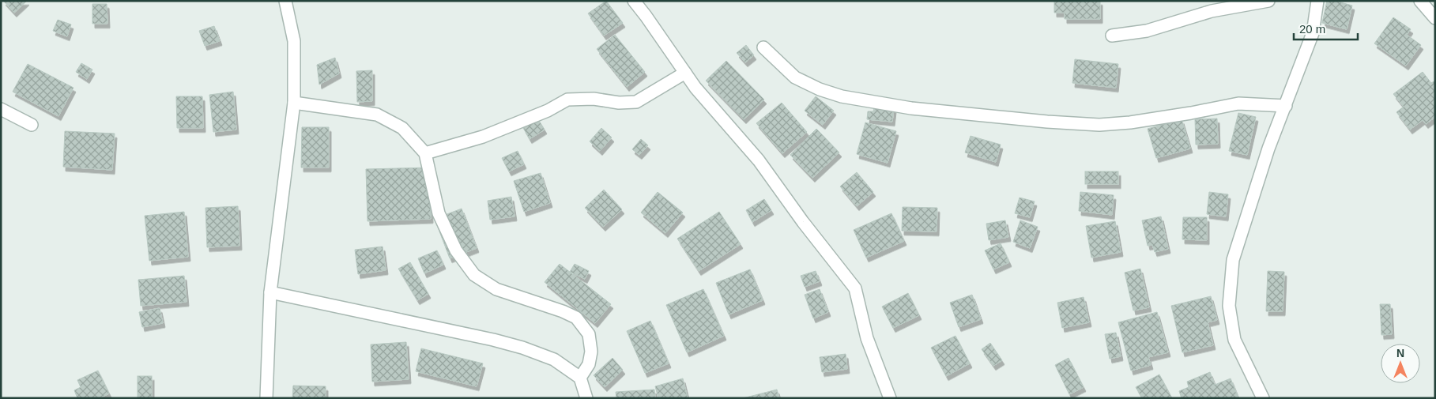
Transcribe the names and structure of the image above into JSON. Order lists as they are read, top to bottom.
{
  "scale_bar": "20 m",
  "north": "top"
}
